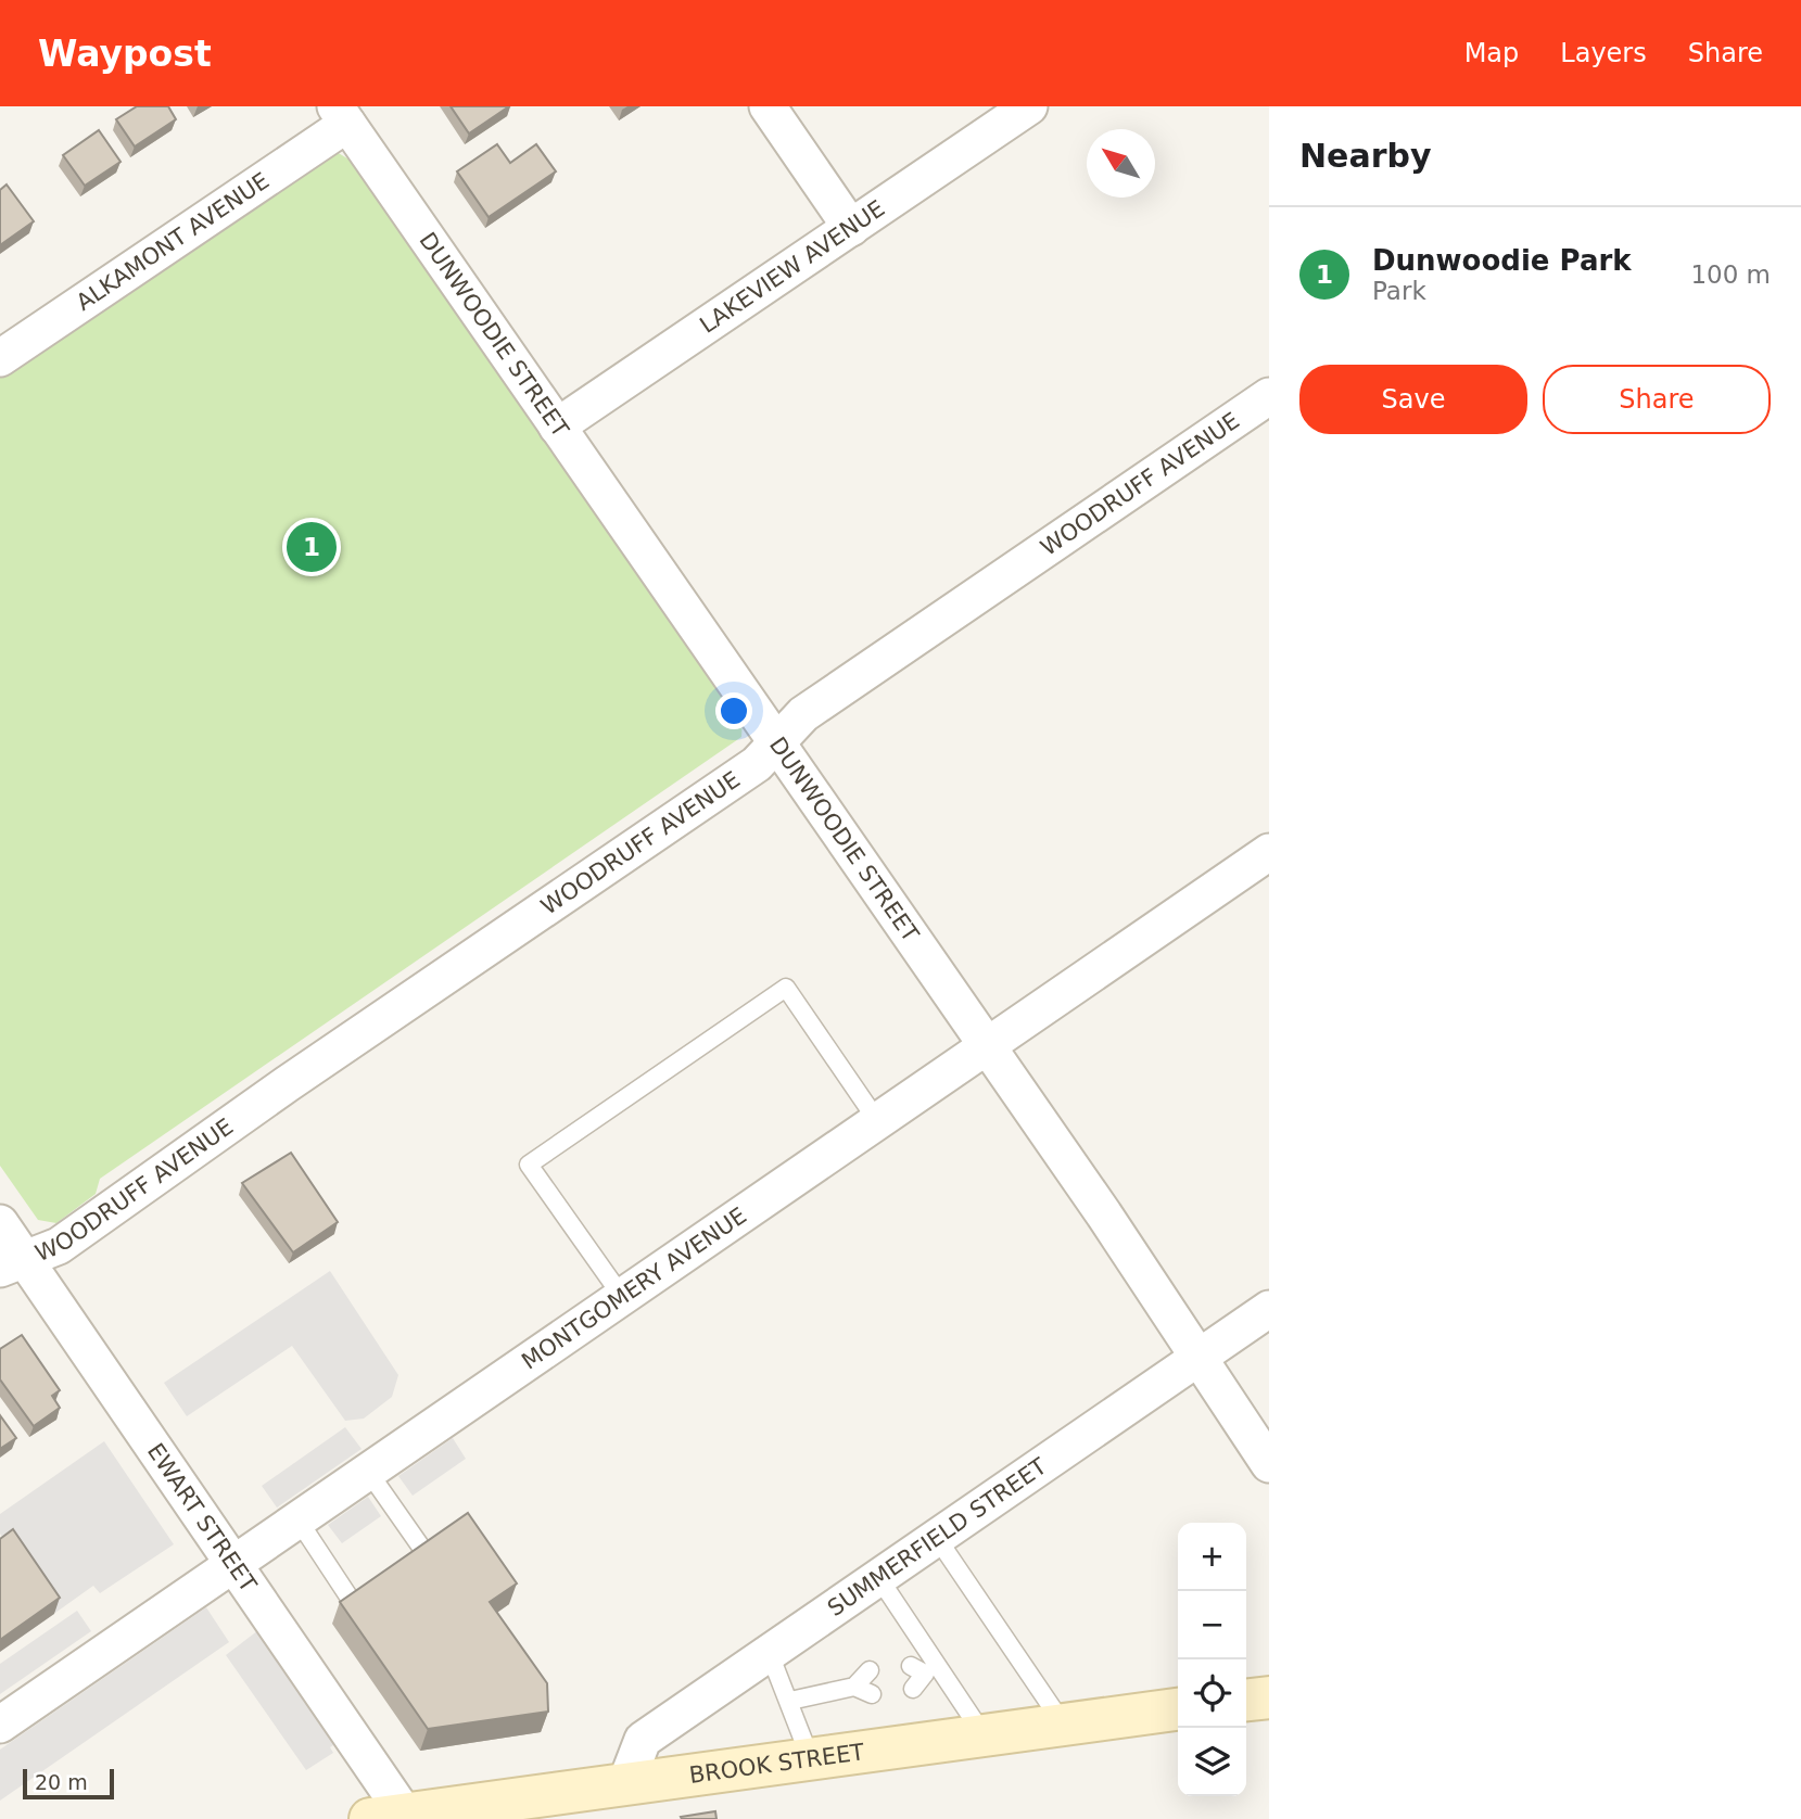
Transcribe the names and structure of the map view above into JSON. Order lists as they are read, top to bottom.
{
  "streets": {
    "street": [
      "ALKAMONT AVENUE",
      "LAKEVIEW AVENUE",
      "DUNWOODIE STREET",
      "WOODRUFF AVENUE",
      "MONTGOMERY AVENUE",
      "EWART STREET",
      "SUMMERFIELD STREET",
      "BROOK STREET"
    ]
  },
  "crossings": [
    ["ALKAMONT AVENUE", "DUNWOODIE STREET"],
    ["LAKEVIEW AVENUE", "DUNWOODIE STREET"],
    ["DUNWOODIE STREET", "WOODRUFF AVENUE"],
    ["DUNWOODIE STREET", "MONTGOMERY AVENUE"],
    ["DUNWOODIE STREET", "SUMMERFIELD STREET"],
    ["WOODRUFF AVENUE", "EWART STREET"],
    ["MONTGOMERY AVENUE", "EWART STREET"],
    ["EWART STREET", "BROOK STREET"],
    ["SUMMERFIELD STREET", "BROOK STREET"]
  ],
  "scale_bar": "20 m",
  "north": "top left",
  "page": {
    "header": "Waypost",
    "nav": ["Map", "Layers", "Share"],
    "heading": "Nearby",
    "list": [
      {
        "mark": "1",
        "name": "Dunwoodie Park",
        "note": "Park",
        "value": "100 m"
      }
    ],
    "buttons": ["Save", "Share"],
    "pins": "1",
    "map_buttons": ["+", "−"],
    "scale": "20 m"
  }
}
